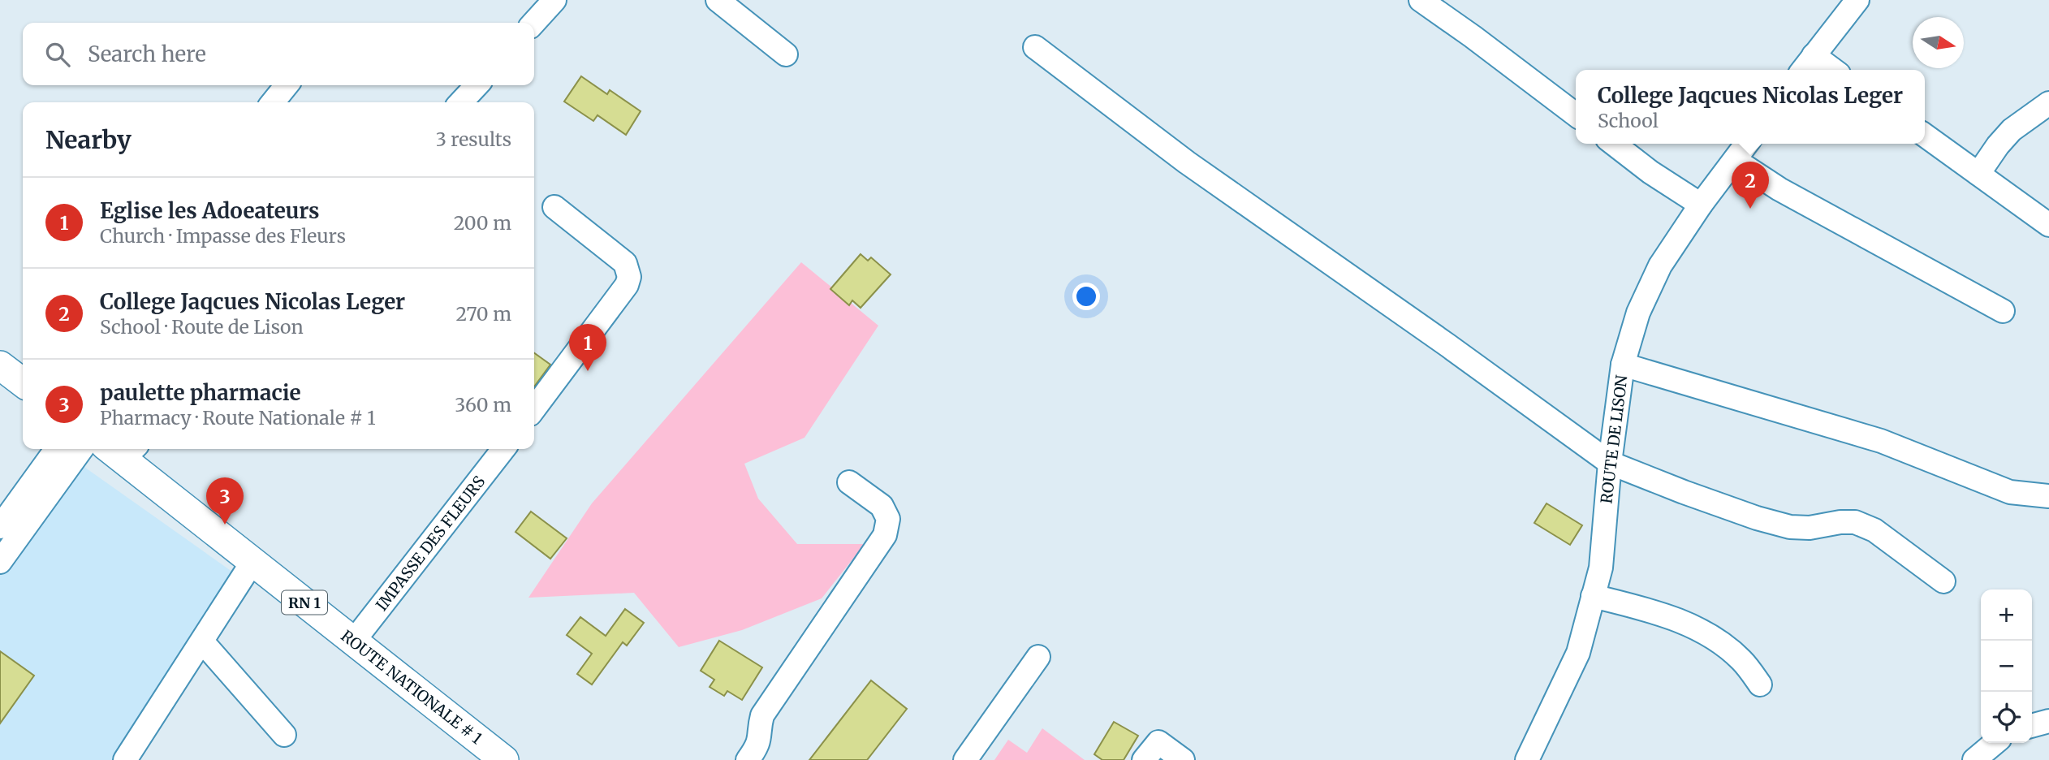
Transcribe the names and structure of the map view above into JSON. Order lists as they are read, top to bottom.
{
  "streets": {
    "main road": ["RN 1", "ROUTE NATIONALE # 1"],
    "street": ["ROUTE DE LISON", "IMPASSE DES FLEURS"]
  },
  "crossings": [
    ["IMPASSE DES FLEURS", "ROUTE NATIONALE # 1"]
  ],
  "north": "right",
  "page": {
    "search": "Search here",
    "popup": ["College Jaqcues Nicolas Leger", "School"],
    "heading": ["Nearby", "3 results"],
    "pins": ["2", "1", "3"],
    "list": [
      {
        "mark": "1",
        "name": "Eglise les Adoeateurs",
        "note": "Church · Impasse des Fleurs",
        "value": "200 m"
      },
      {
        "mark": "2",
        "name": "College Jaqcues Nicolas Leger",
        "note": "School · Route de Lison",
        "value": "270 m"
      },
      {
        "mark": "3",
        "name": "paulette pharmacie",
        "note": "Pharmacy · Route Nationale # 1",
        "value": "360 m"
      }
    ],
    "map_buttons": ["+", "−"]
  }
}
